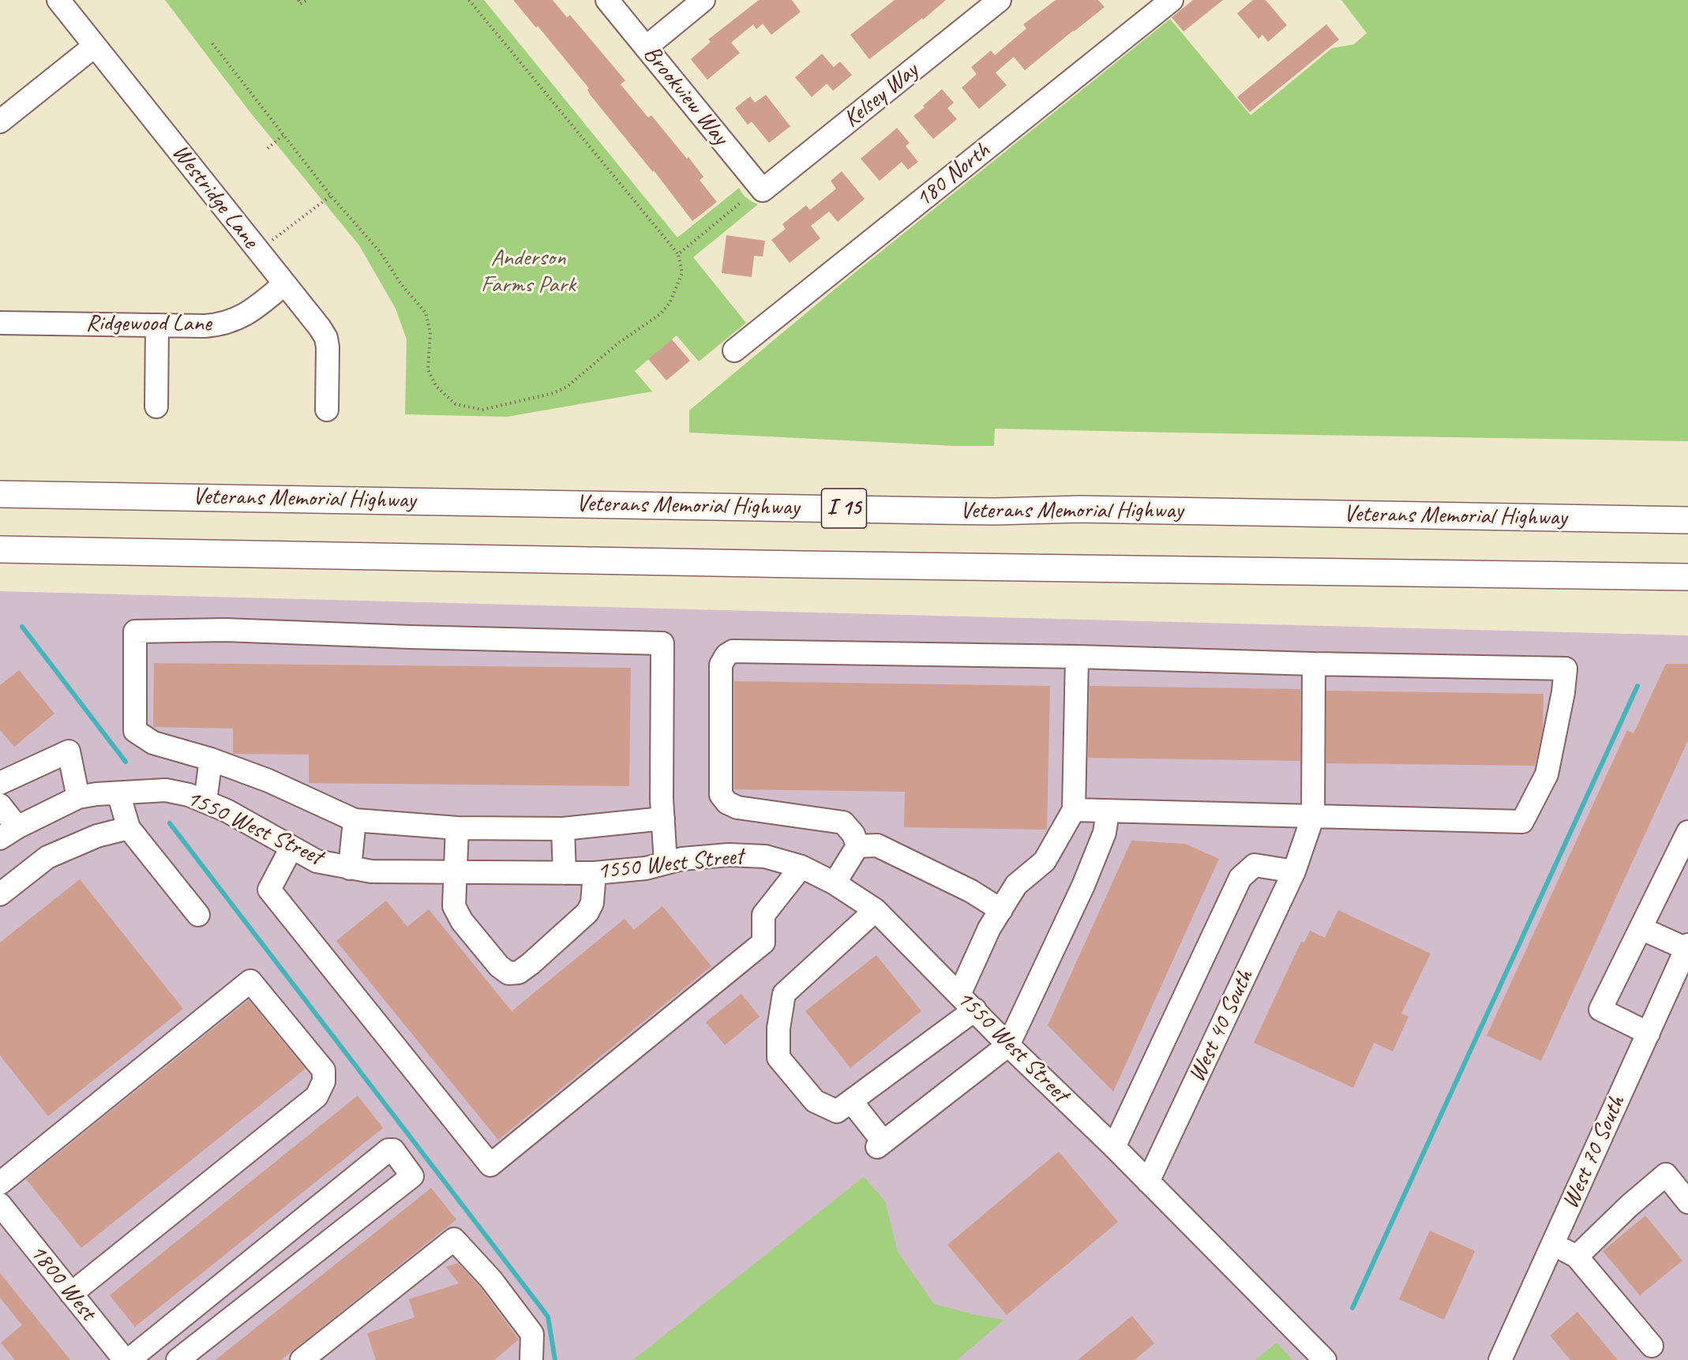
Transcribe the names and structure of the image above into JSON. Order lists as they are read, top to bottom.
{
  "streets": {
    "highway": ["Veterans Memorial Highway", "I 15"],
    "street": [
      "Brookview Way",
      "Kelsey Way",
      "180 North",
      "Westridge Lane",
      "Ridgewood Lane",
      "1550 West Street",
      "West 40 South",
      "West 70 South",
      "1800 West"
    ]
  },
  "crossings": [
    ["Brookview Way", "Kelsey Way"],
    ["Westridge Lane", "Ridgewood Lane"],
    ["1550 West Street", "West 40 South"]
  ],
  "parks": ["Anderson Farms Park"]
}
